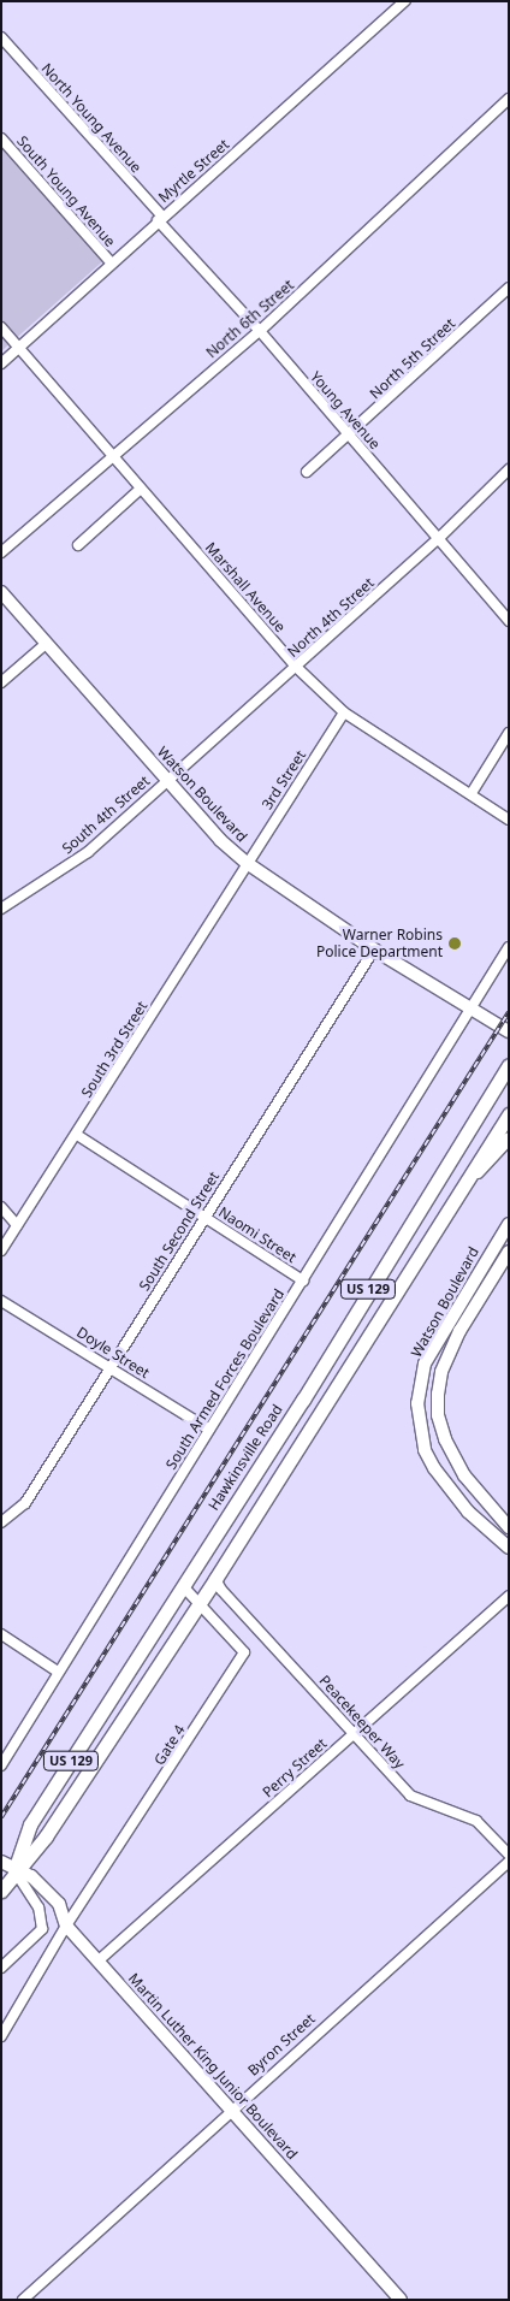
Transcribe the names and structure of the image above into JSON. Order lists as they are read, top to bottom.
{
  "streets": {
    "main road": ["US 129", "Hawkinsville Road"],
    "street": [
      "North Young Avenue",
      "Myrtle Street",
      "South Young Avenue",
      "North 6th Street",
      "North 5th Street",
      "Young Avenue",
      "Marshall Avenue",
      "North 4th Street",
      "3rd Street",
      "Watson Boulevard",
      "South 4th Street",
      "South 3rd Street",
      "South Second Street",
      "Naomi Street",
      "Doyle Street",
      "South Armed Forces Boulevard",
      "Peacekeeper Way",
      "Gate 4",
      "Perry Street",
      "Byron Street",
      "Martin Luther King Junior Boulevard"
    ]
  },
  "crossings": [
    ["North Young Avenue", "Myrtle Street"],
    ["North Young Avenue", "Young Avenue"],
    ["Myrtle Street", "South Young Avenue"],
    ["Myrtle Street", "Young Avenue"],
    ["Myrtle Street", "Marshall Avenue"],
    ["North 6th Street", "Young Avenue"],
    ["North 6th Street", "Marshall Avenue"],
    ["North 5th Street", "Young Avenue"],
    ["Young Avenue", "North 4th Street"],
    ["Marshall Avenue", "North 4th Street"],
    ["Marshall Avenue", "3rd Street"],
    ["North 4th Street", "Watson Boulevard"],
    ["North 4th Street", "South 4th Street"],
    ["3rd Street", "Watson Boulevard"],
    ["3rd Street", "South 3rd Street"],
    ["Watson Boulevard", "South 4th Street"],
    ["Watson Boulevard", "South 3rd Street"],
    ["Watson Boulevard", "South Second Street"],
    ["Watson Boulevard", "South Armed Forces Boulevard"],
    ["South 3rd Street", "Naomi Street"],
    ["South Second Street", "Naomi Street"],
    ["South Second Street", "Doyle Street"],
    ["Naomi Street", "South Armed Forces Boulevard"],
    ["Doyle Street", "South Armed Forces Boulevard"],
    ["Hawkinsville Road", "Peacekeeper Way"],
    ["Hawkinsville Road", "Gate 4"],
    ["Hawkinsville Road", "Martin Luther King Junior Boulevard"],
    ["Peacekeeper Way", "Perry Street"],
    ["Gate 4", "Martin Luther King Junior Boulevard"],
    ["Perry Street", "Martin Luther King Junior Boulevard"],
    ["Byron Street", "Martin Luther King Junior Boulevard"]
  ],
  "places": ["Warner Robins Police Department"]
}
